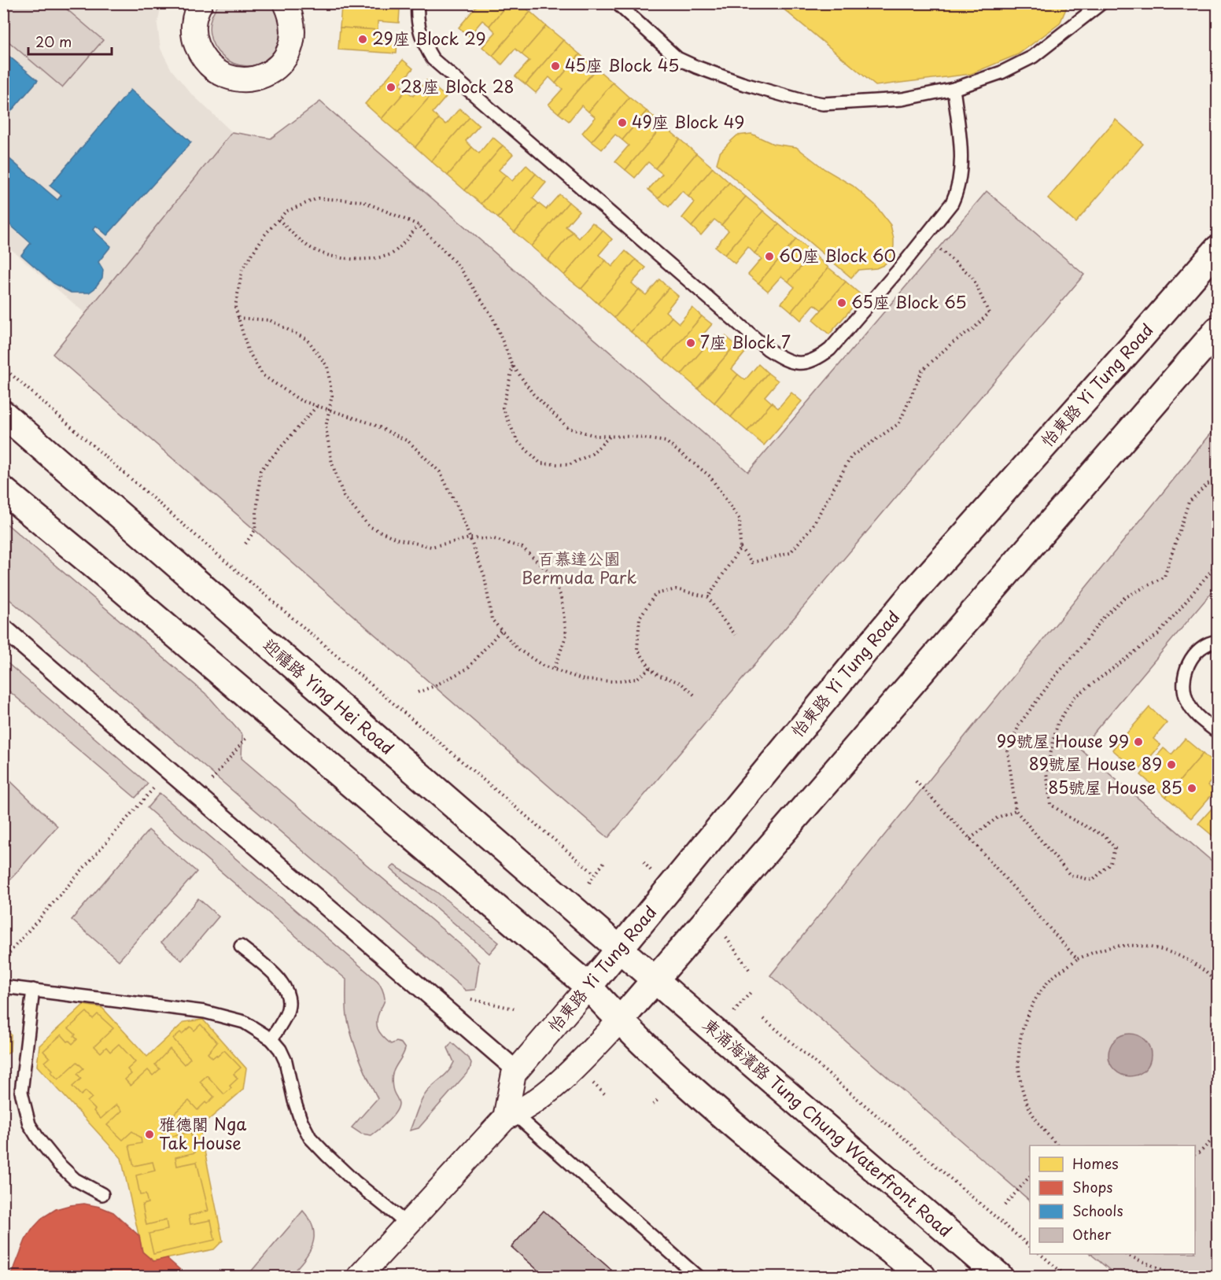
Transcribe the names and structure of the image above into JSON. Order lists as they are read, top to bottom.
{
  "streets": {
    "main road": ["怡東路 Yi Tung Road", "迎禧路 Ying Hei Road", "東涌海濱路 Tung Chung Waterfront Road"]
  },
  "crossings": [
    ["怡東路 Yi Tung Road", "迎禧路 Ying Hei Road"],
    ["迎禧路 Ying Hei Road", "東涌海濱路 Tung Chung Waterfront Road"]
  ],
  "parks": ["百慕達公園 Bermuda Park"],
  "places": [
    "29座 Block 29",
    "45座 Block 45",
    "28座 Block 28",
    "49座 Block 49",
    "60座 Block 60",
    "65座 Block 65",
    "7座 Block 7",
    "99號屋 House 99",
    "89號屋 House 89",
    "85號屋 House 85",
    "雅德閣 Nga Tak House"
  ],
  "legend": [
    "Homes",
    "Shops",
    "Schools",
    "Other"
  ],
  "scale_bar": "20 m"
}
